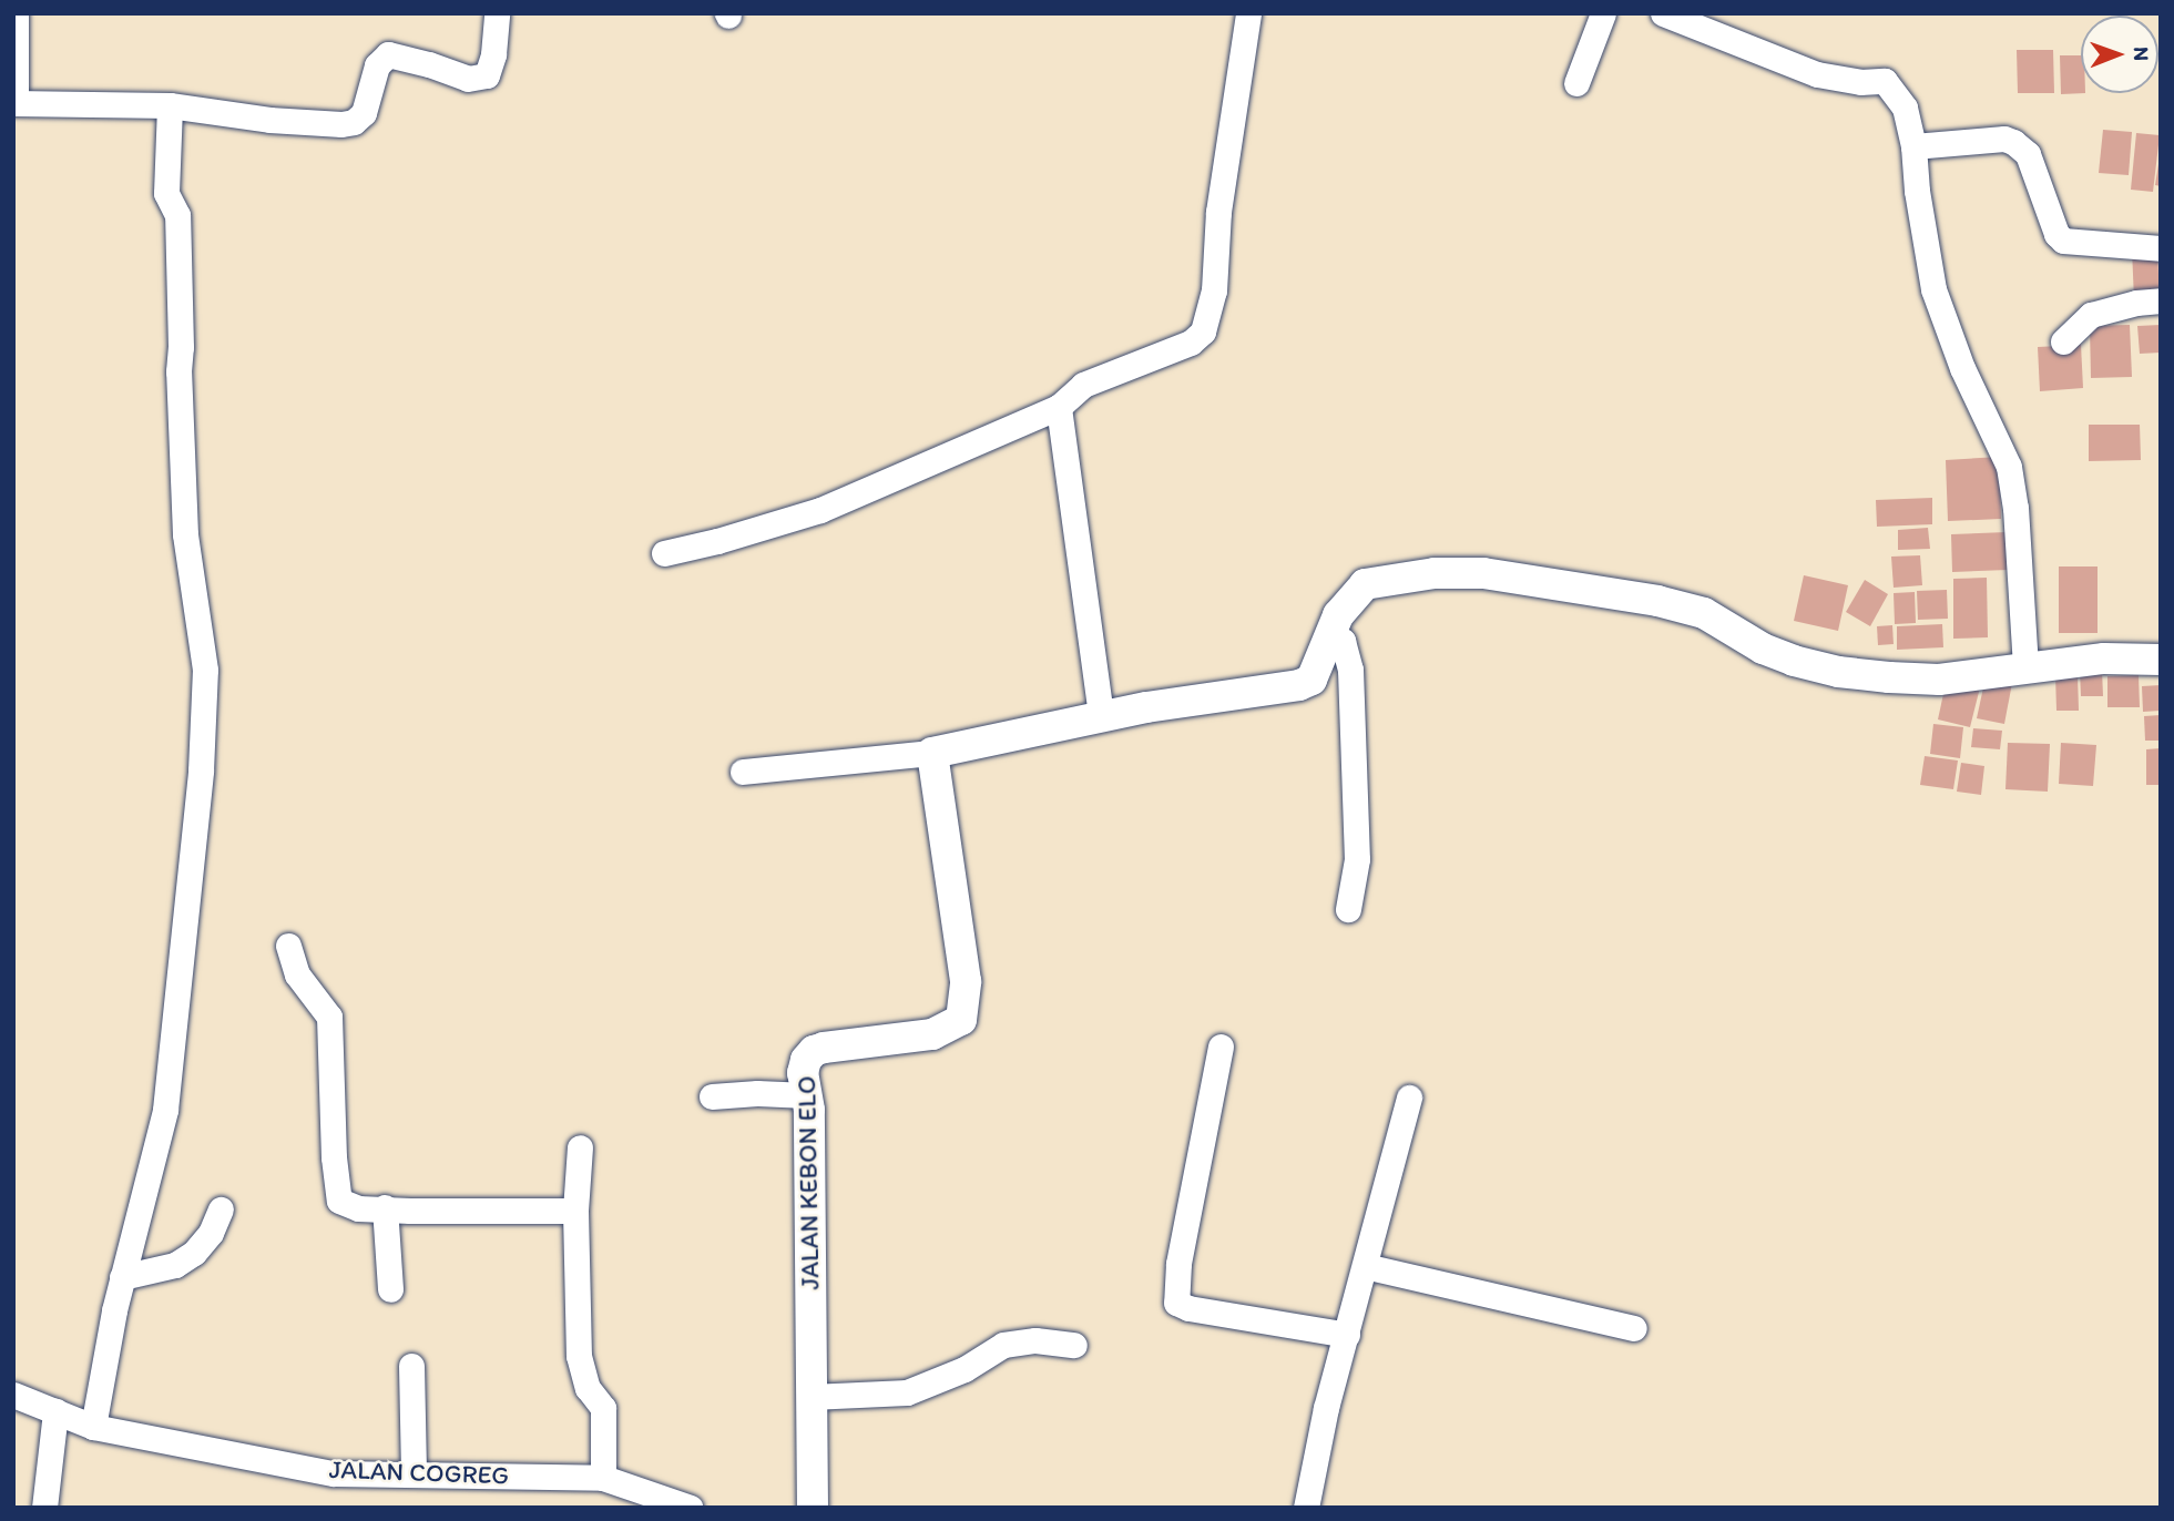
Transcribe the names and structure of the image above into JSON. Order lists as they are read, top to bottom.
{
  "streets": {
    "street": ["JALAN KEBON ELO", "JALAN COGREG"]
  },
  "north": "right"
}
